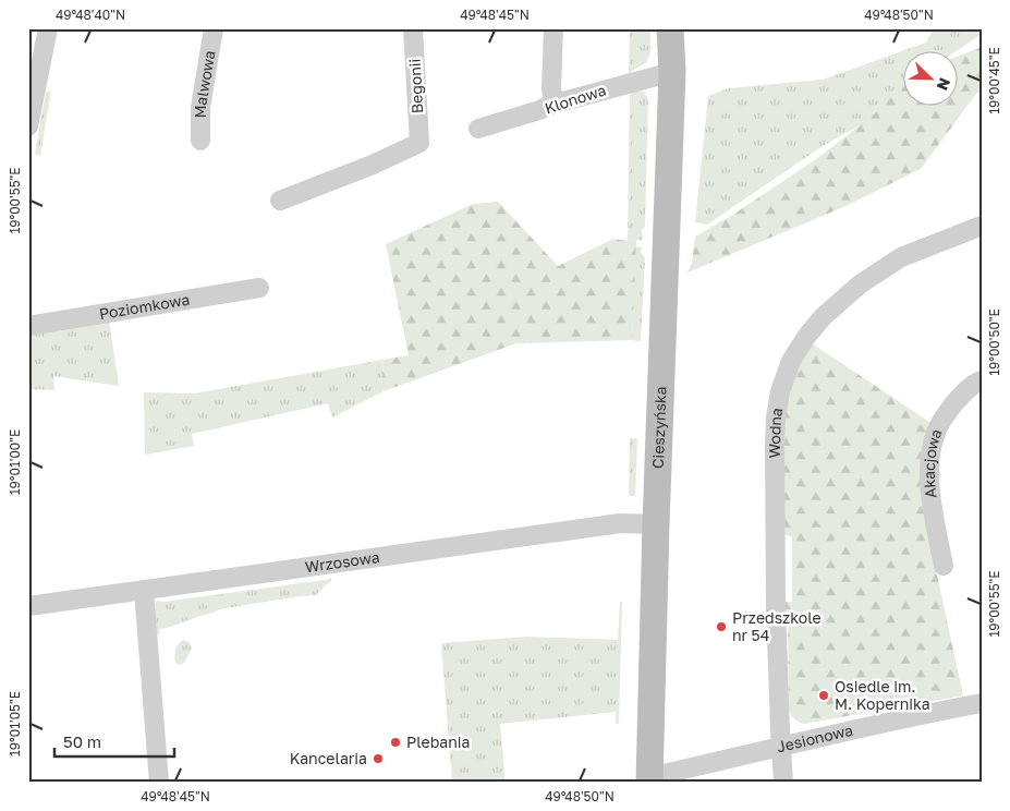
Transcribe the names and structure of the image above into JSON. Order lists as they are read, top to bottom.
{
  "streets": {
    "main road": ["Cieszyńska"],
    "street": [
      "Malwowa",
      "Begonii",
      "Klonowa",
      "Poziomkowa",
      "Wodna",
      "Akacjowa",
      "Wrzosowa",
      "Jesionowa"
    ]
  },
  "crossings": [
    ["Klonowa", "Cieszyńska"],
    ["Cieszyńska", "Wrzosowa"],
    ["Cieszyńska", "Jesionowa"],
    ["Wodna", "Jesionowa"]
  ],
  "places": [
    "Przedszkole nr 54",
    "Osiedle im. M. Kopernika",
    "Plebania",
    "Kancelaria"
  ],
  "scale_bar": "50 m",
  "north": "bottom right",
  "coordinates": [
    "49°48'40\"N",
    "49°48'45\"N",
    "49°48'50\"N",
    "19°00'45\"E",
    "19°00'55\"E",
    "19°00'50\"E",
    "19°01'00\"E",
    "19°01'05\"E"
  ]
}
